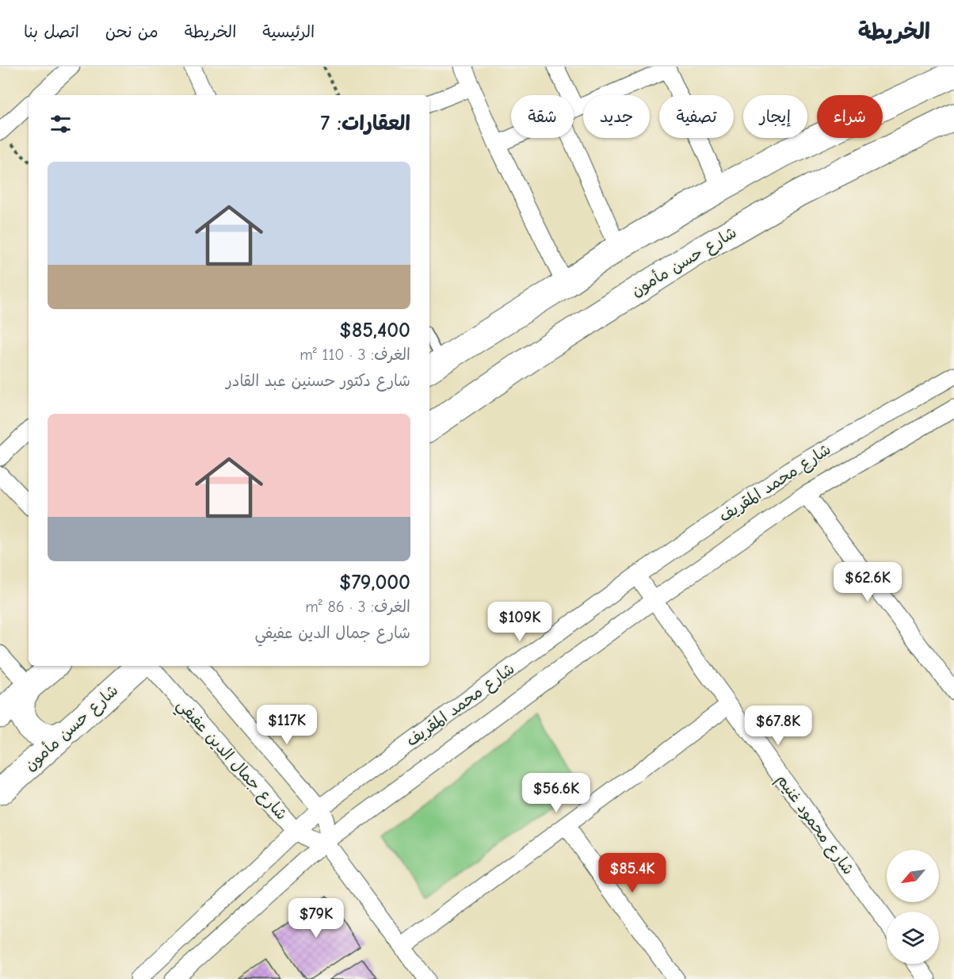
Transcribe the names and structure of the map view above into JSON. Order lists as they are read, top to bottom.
{
  "streets": {
    "main road": ["شارع حسن مأمون"],
    "street": ["شارع محمد المقريف", "شارع جمال الدين عفيفي", "شارع محمود غنيم"]
  },
  "crossings": [
    ["شارع محمد المقريف", "شارع جمال الدين عفيفي"],
    ["شارع محمد المقريف", "شارع محمود غنيم"]
  ],
  "north": "bottom left",
  "page": {
    "header": "الخريطة",
    "nav": [
      "الرئيسية",
      "الخريطة",
      "من نحن",
      "اتصل بنا"
    ],
    "chip": [
      "شراء",
      "إيجار",
      "تصفية",
      "جديد",
      "شقة"
    ],
    "heading": "العقارات: 7",
    "list": [
      {
        "name": "$85,400",
        "note": "الغرف: 3 · 110 m² · شارع دكتور حسنين عبد القادر"
      },
      {
        "name": "$79,000",
        "note": "الغرف: 3 · 86 m² · شارع جمال الدين عفيفي"
      }
    ],
    "price": [
      "$62.6K",
      "$109K",
      "$117K",
      "$67.8K",
      "$56.6K",
      "$85.4K",
      "$79K"
    ]
  }
}
